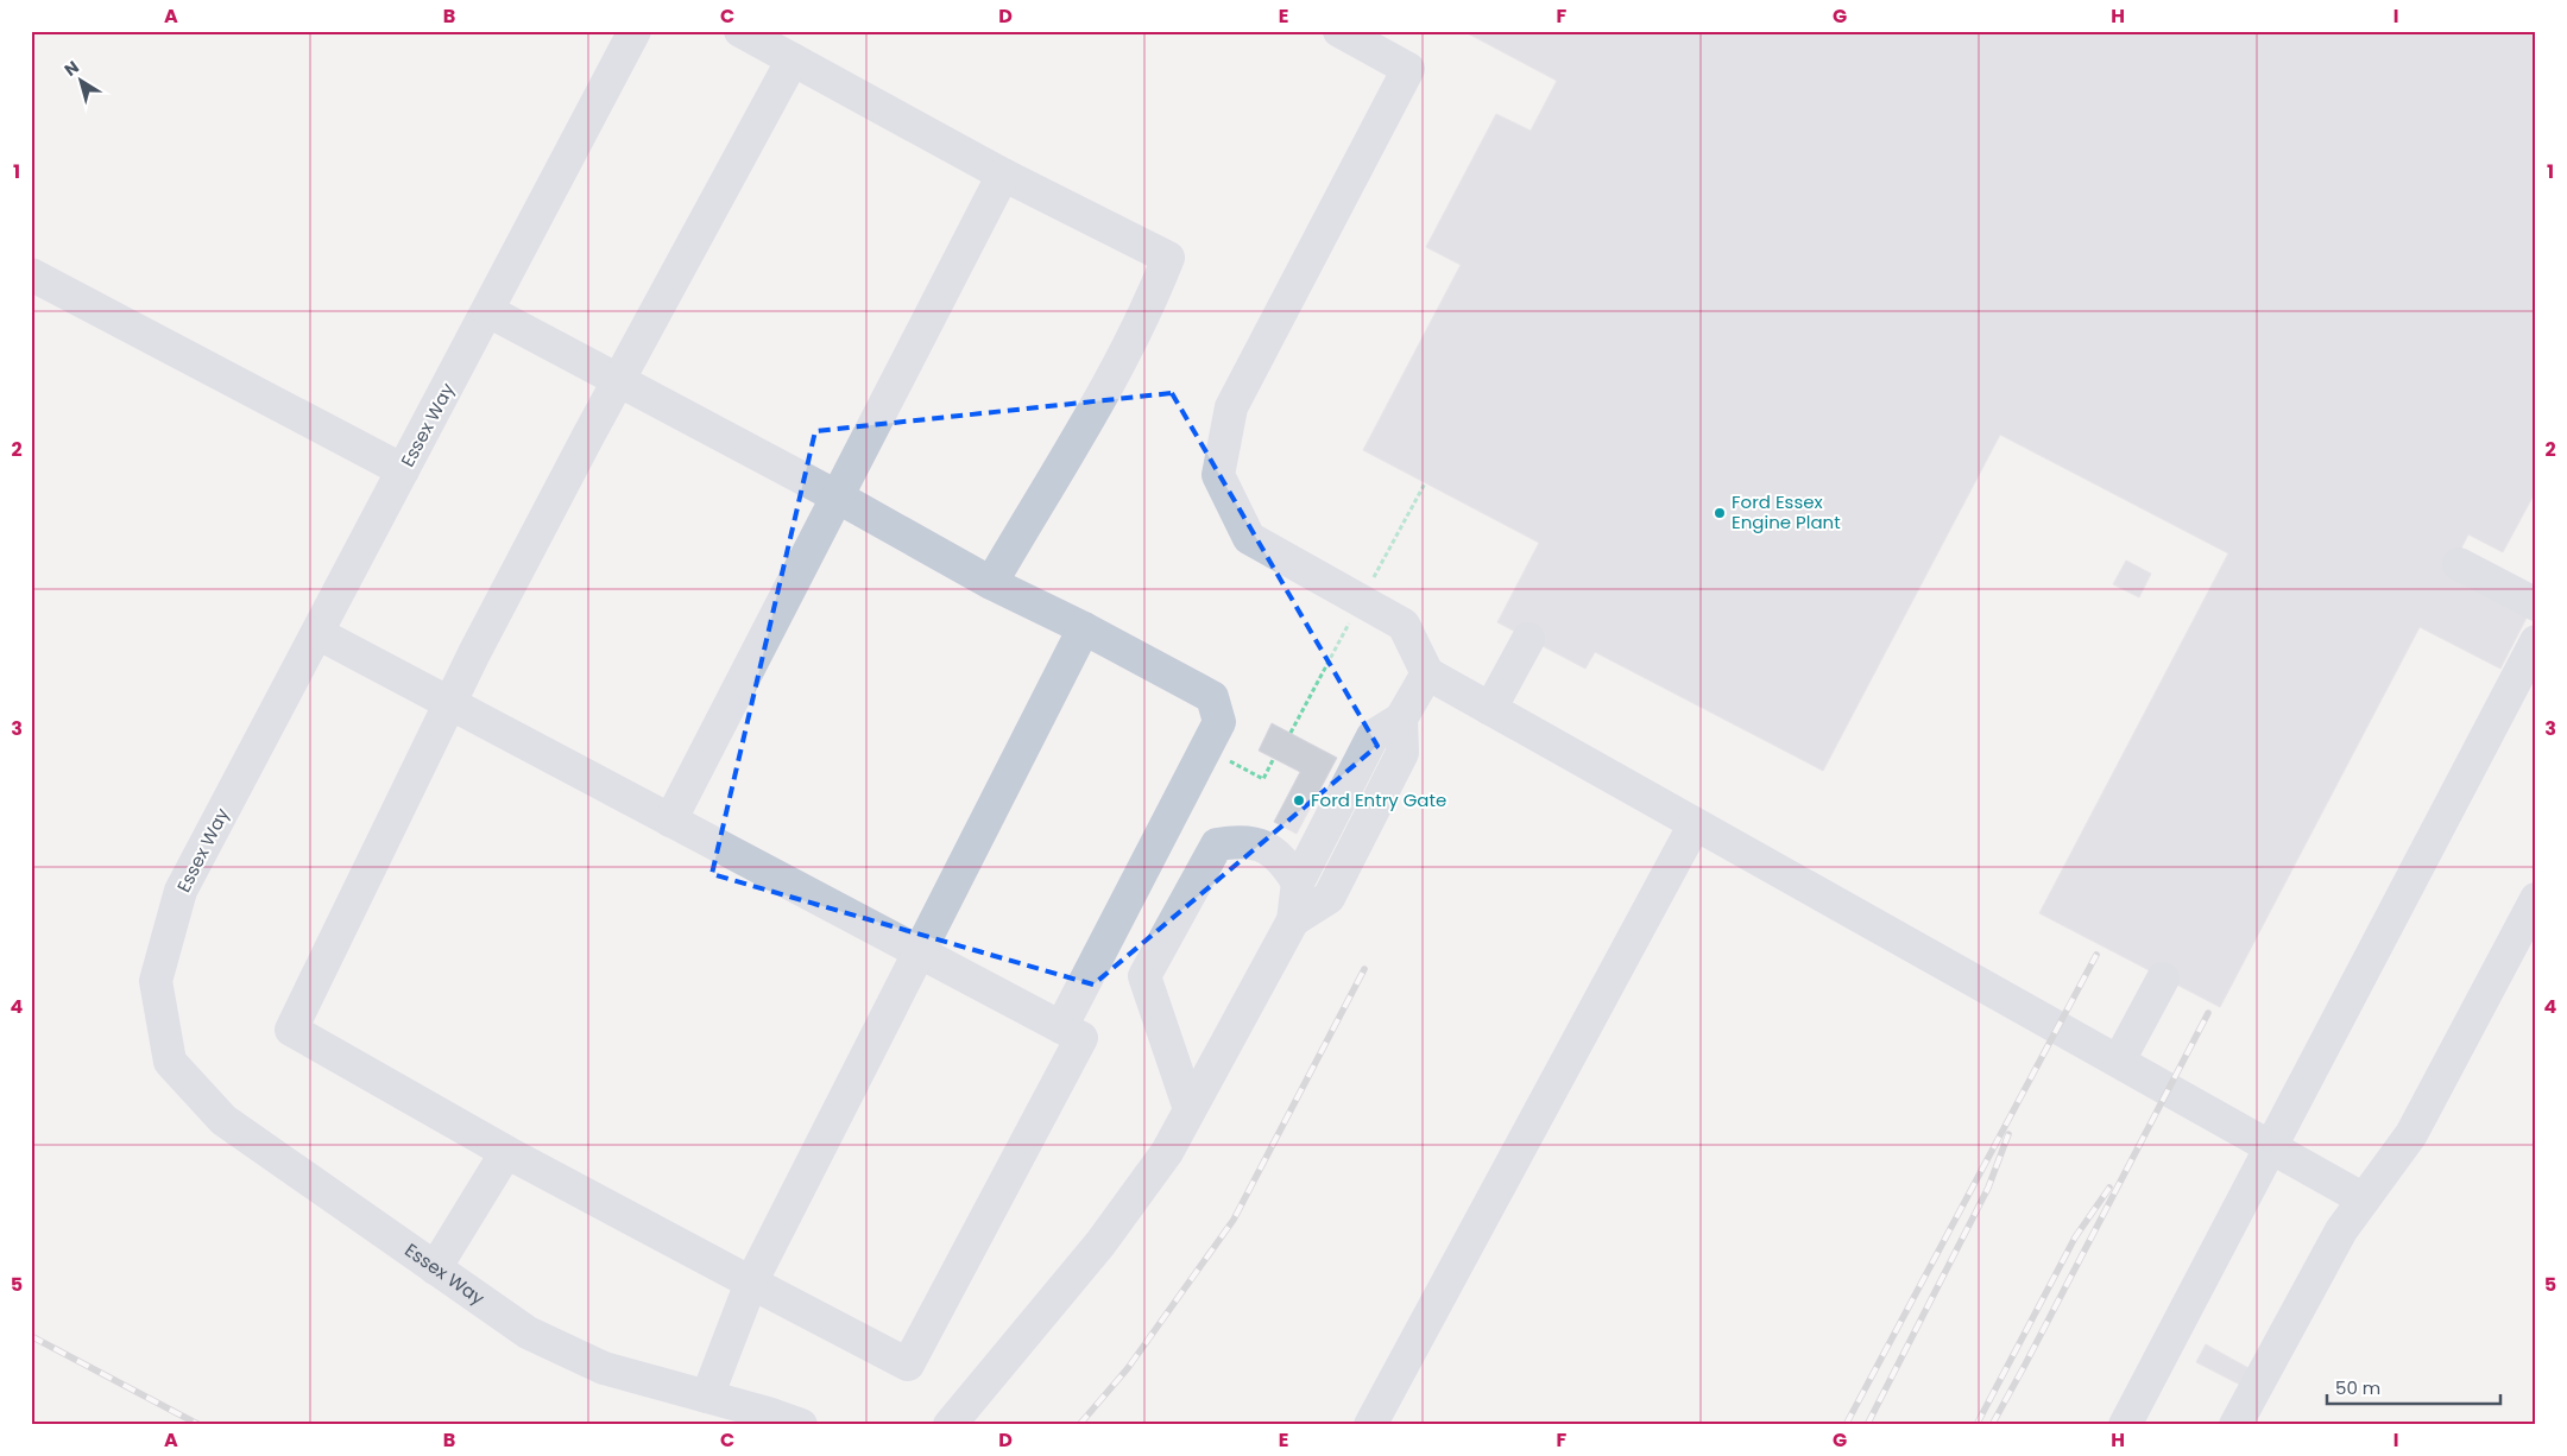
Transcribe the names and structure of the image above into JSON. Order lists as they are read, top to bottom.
{
  "streets": {
    "street": ["Essex Way"]
  },
  "places": ["Ford Essex Engine Plant", "Ford Entry Gate"],
  "scale_bar": "50 m",
  "north": "top left",
  "grid": {
    "columns": [
      "A",
      "B",
      "C",
      "D",
      "E",
      "F",
      "G",
      "H",
      "I"
    ],
    "rows": [
      "1",
      "2",
      "3",
      "4",
      "5"
    ]
  }
}
